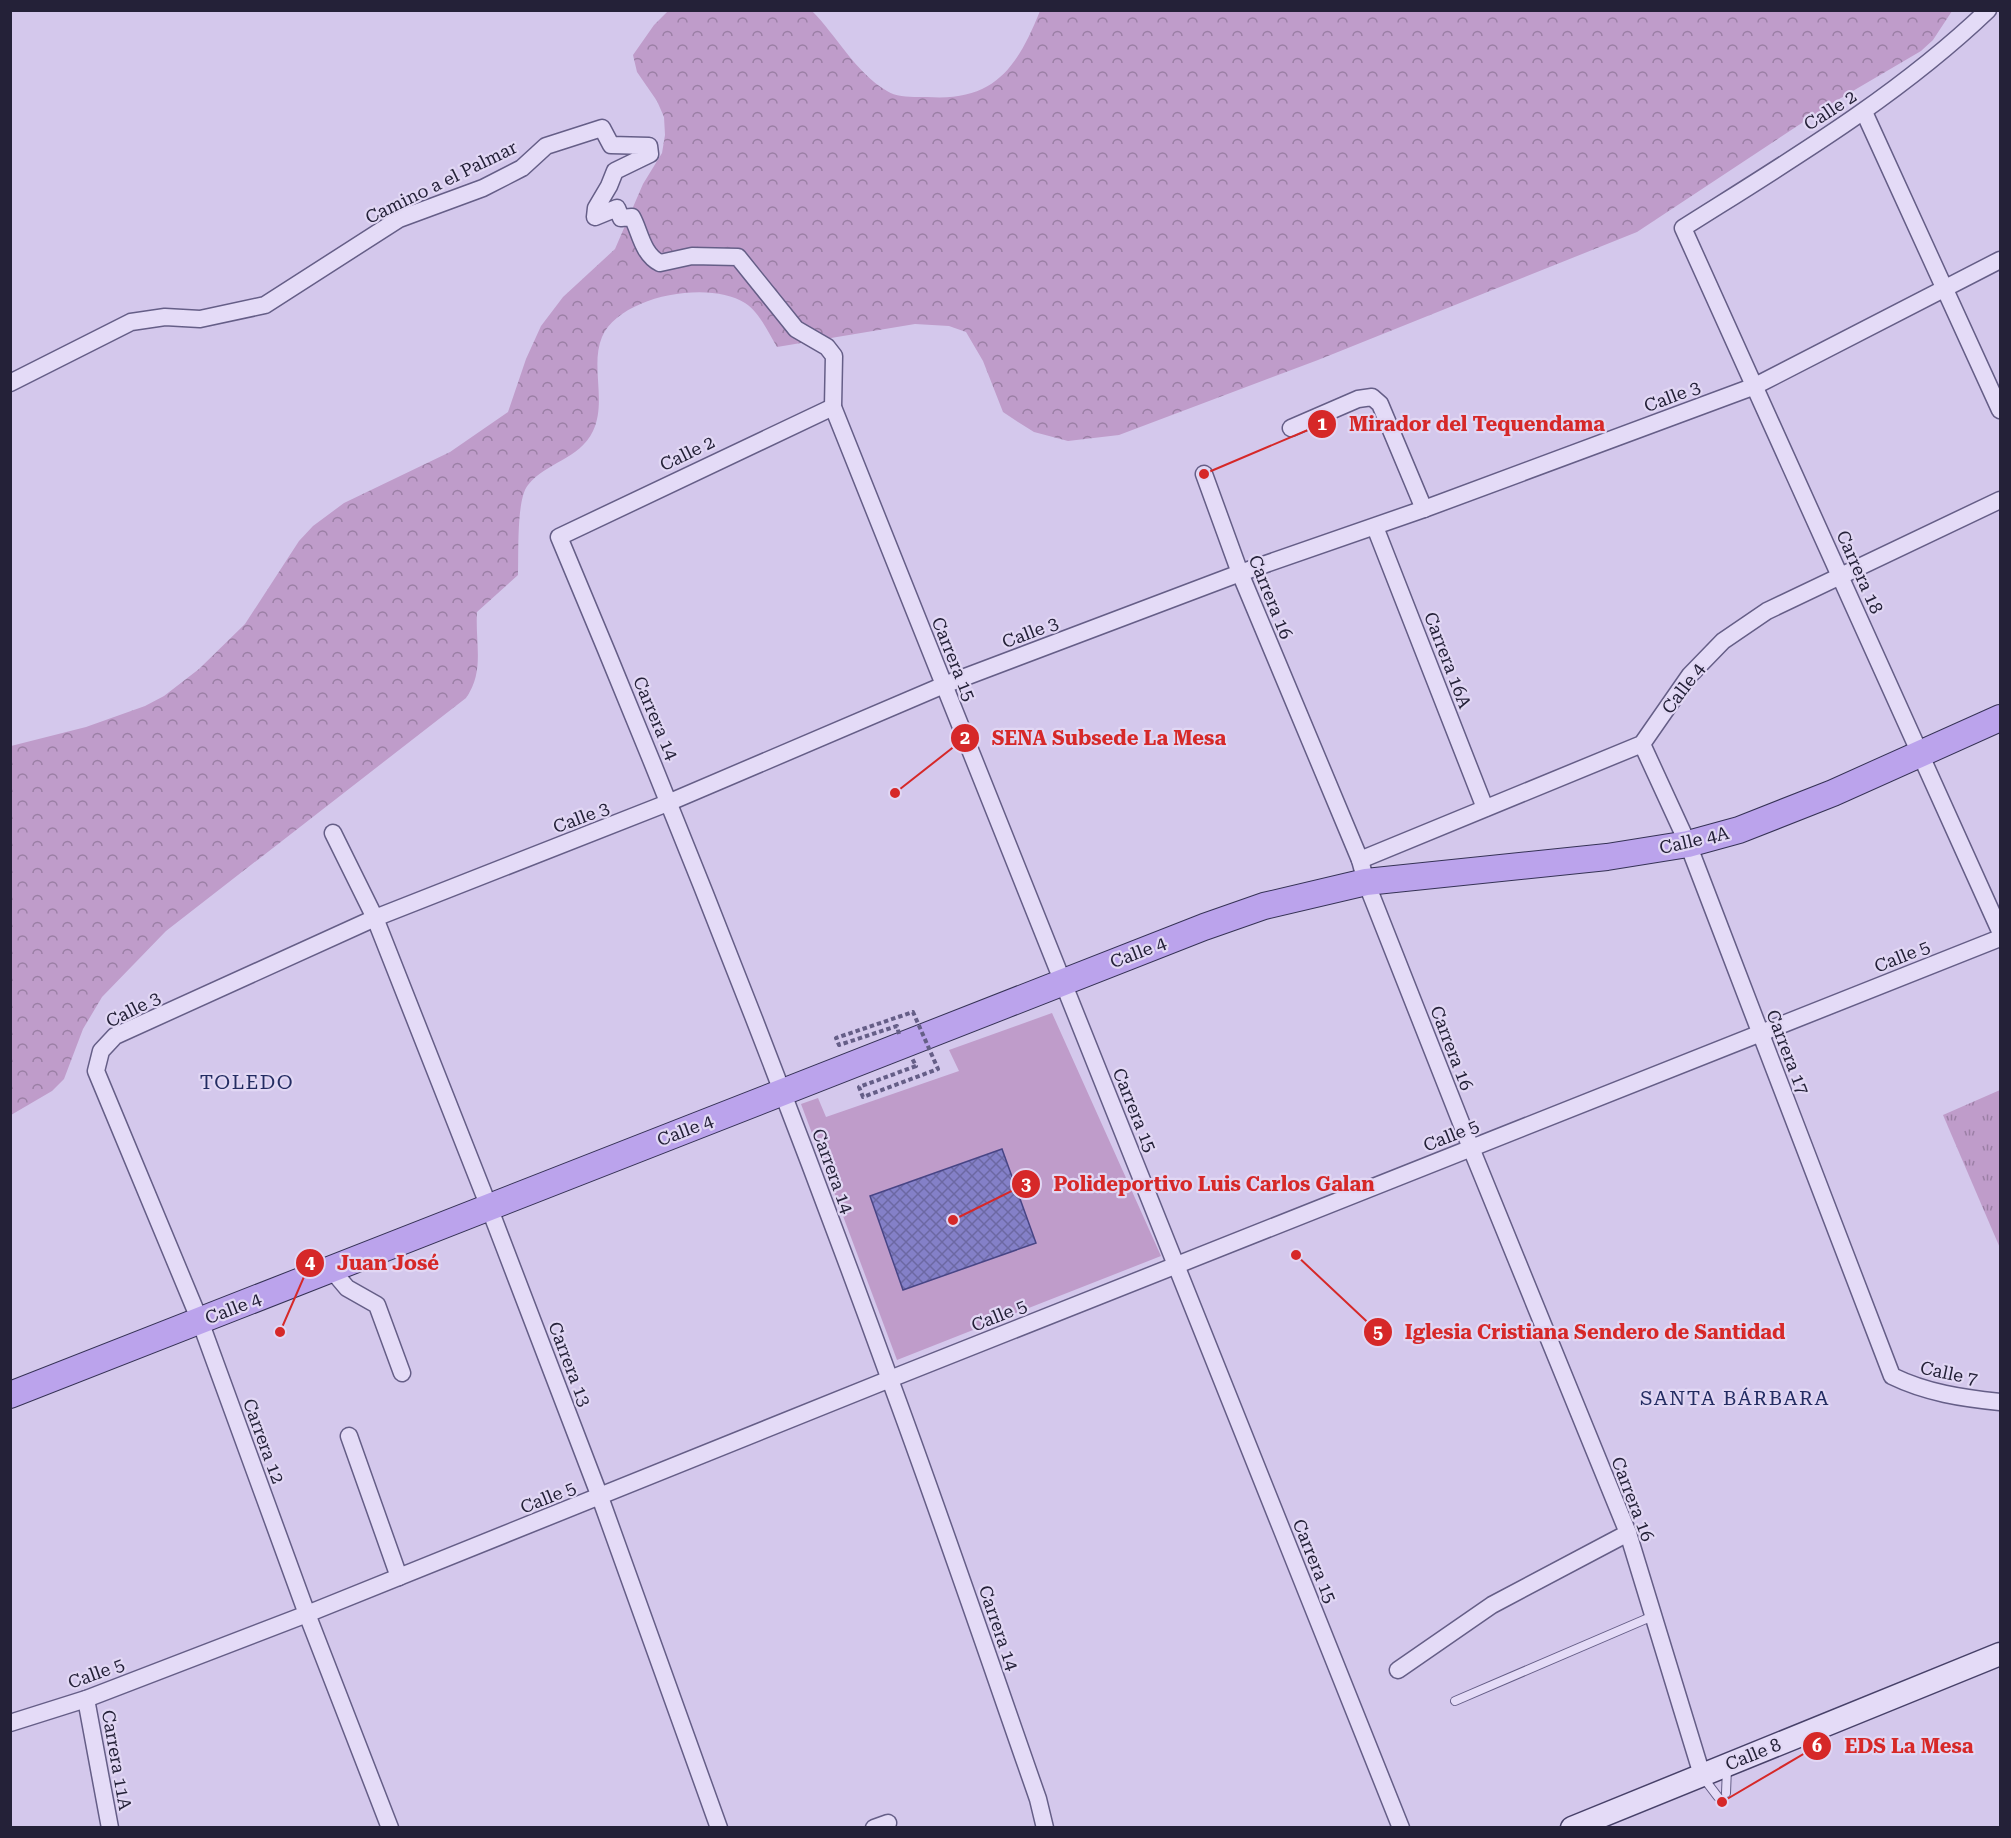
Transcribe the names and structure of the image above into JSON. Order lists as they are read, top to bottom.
{
  "streets": {
    "main road": ["Calle 4", "Calle 4A", "Calle 8"],
    "street": [
      "Calle 2",
      "Camino a el Palmar",
      "Calle 3",
      "Carrera 18",
      "Carrera 16",
      "Carrera 15",
      "Carrera 16A",
      "Carrera 14",
      "Calle 5",
      "Carrera 17",
      "Carrera 13",
      "Calle 7",
      "Carrera 12",
      "Carrera 11A"
    ]
  },
  "crossings": [
    ["Calle 2", "Camino a el Palmar"],
    ["Calle 2", "Carrera 18"],
    ["Calle 2", "Carrera 15"],
    ["Calle 2", "Carrera 14"],
    ["Camino a el Palmar", "Carrera 15"],
    ["Calle 3", "Carrera 18"],
    ["Calle 3", "Carrera 16"],
    ["Calle 3", "Carrera 15"],
    ["Calle 3", "Carrera 16A"],
    ["Calle 3", "Carrera 14"],
    ["Calle 3", "Carrera 13"],
    ["Calle 3", "Carrera 12"],
    ["Carrera 18", "Calle 4"],
    ["Carrera 18", "Calle 4A"],
    ["Carrera 16", "Calle 4"],
    ["Carrera 16", "Calle 4A"],
    ["Carrera 16", "Calle 5"],
    ["Carrera 16", "Calle 8"],
    ["Carrera 15", "Calle 4"],
    ["Carrera 15", "Calle 5"],
    ["Carrera 16A", "Calle 4"],
    ["Calle 4", "Carrera 14"],
    ["Calle 4", "Calle 4A"],
    ["Calle 4", "Carrera 17"],
    ["Calle 4", "Carrera 13"],
    ["Calle 4", "Carrera 12"],
    ["Carrera 14", "Calle 5"],
    ["Calle 4A", "Carrera 17"],
    ["Calle 5", "Carrera 17"],
    ["Calle 5", "Carrera 13"],
    ["Calle 5", "Carrera 12"],
    ["Calle 5", "Carrera 11A"],
    ["Carrera 17", "Calle 7"]
  ],
  "districts": ["TOLEDO", "SANTA BÁRBARA"],
  "places": [
    "Mirador del Tequendama",
    "SENA Subsede La Mesa",
    "Polideportivo Luis Carlos Galan",
    "Iglesia Cristiana Sendero de Santidad",
    "Juan José",
    "EDS La Mesa"
  ]
}
